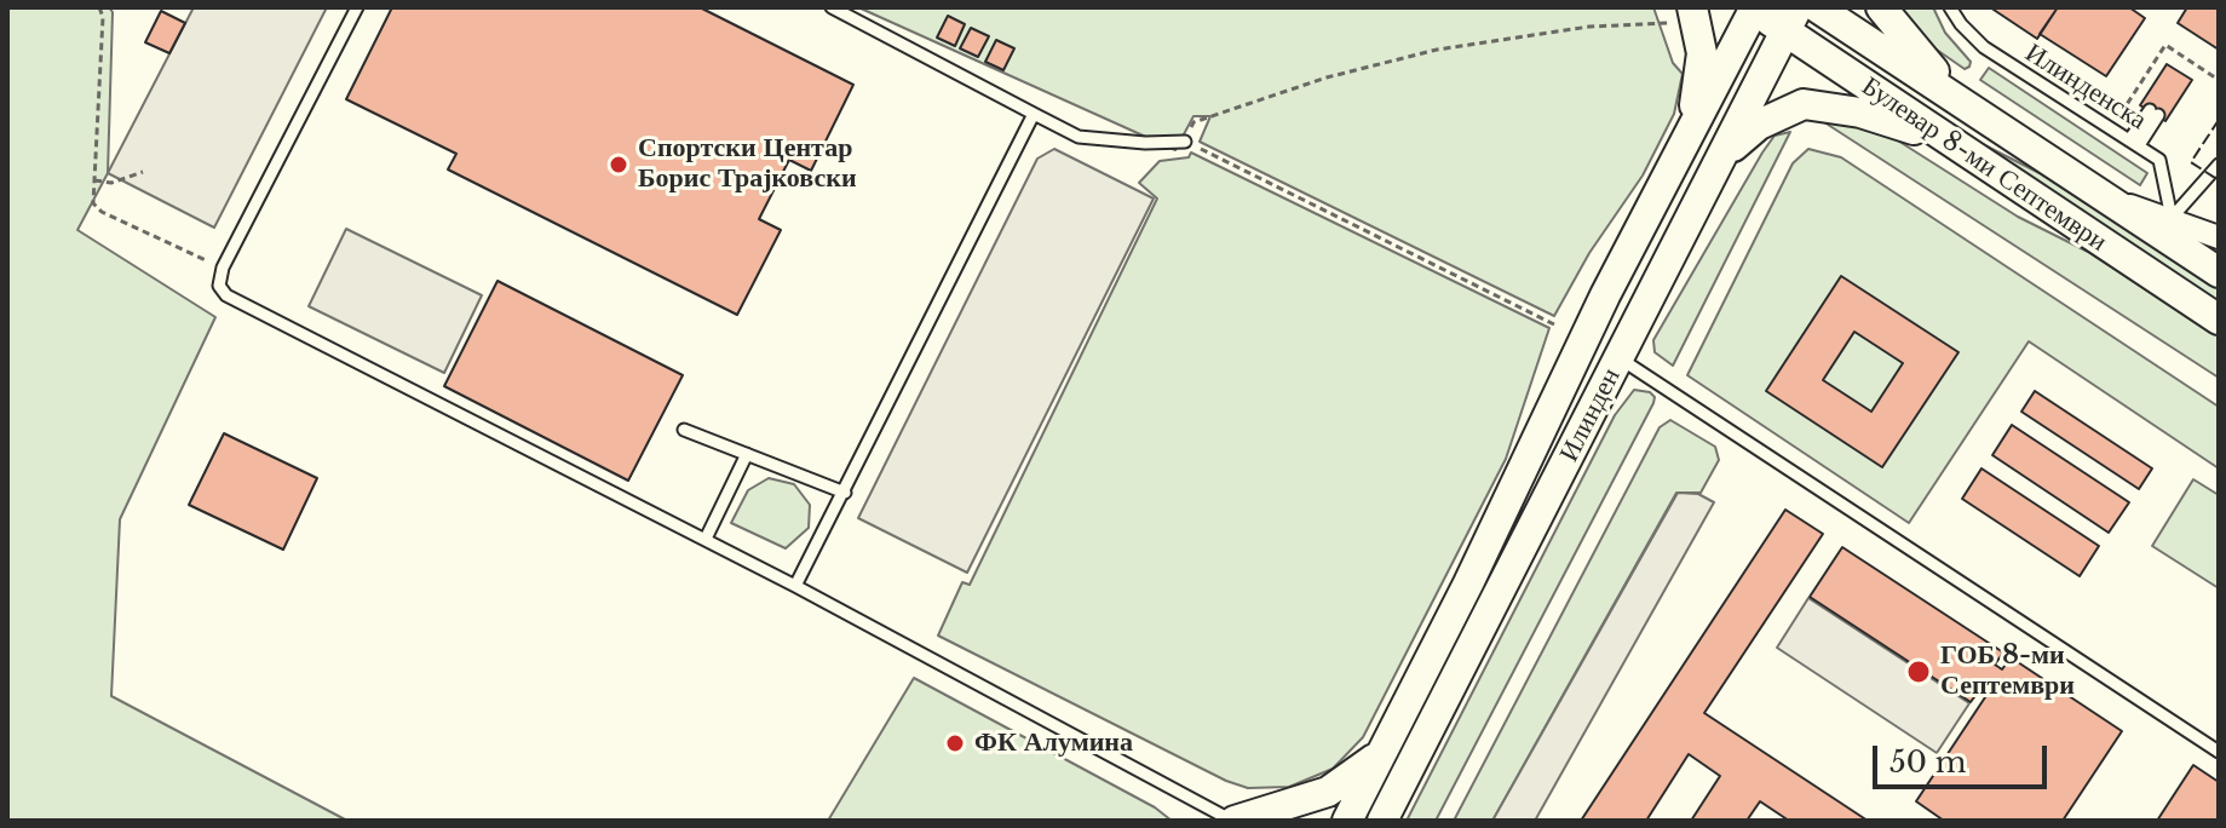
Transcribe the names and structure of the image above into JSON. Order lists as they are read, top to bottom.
{
  "streets": {
    "street": ["Булевар 8-ми Септември", "Илинден"],
    "lane": ["Илинденска"]
  },
  "crossings": [
    ["Илинденска", "Булевар 8-ми Септември"],
    ["Булевар 8-ми Септември", "Илинден"]
  ],
  "places": ["Спортски Центар Борис Трајковски", "ГОБ 8-ми Септември", "ФК Алумина"],
  "scale_bar": "50 m"
}
